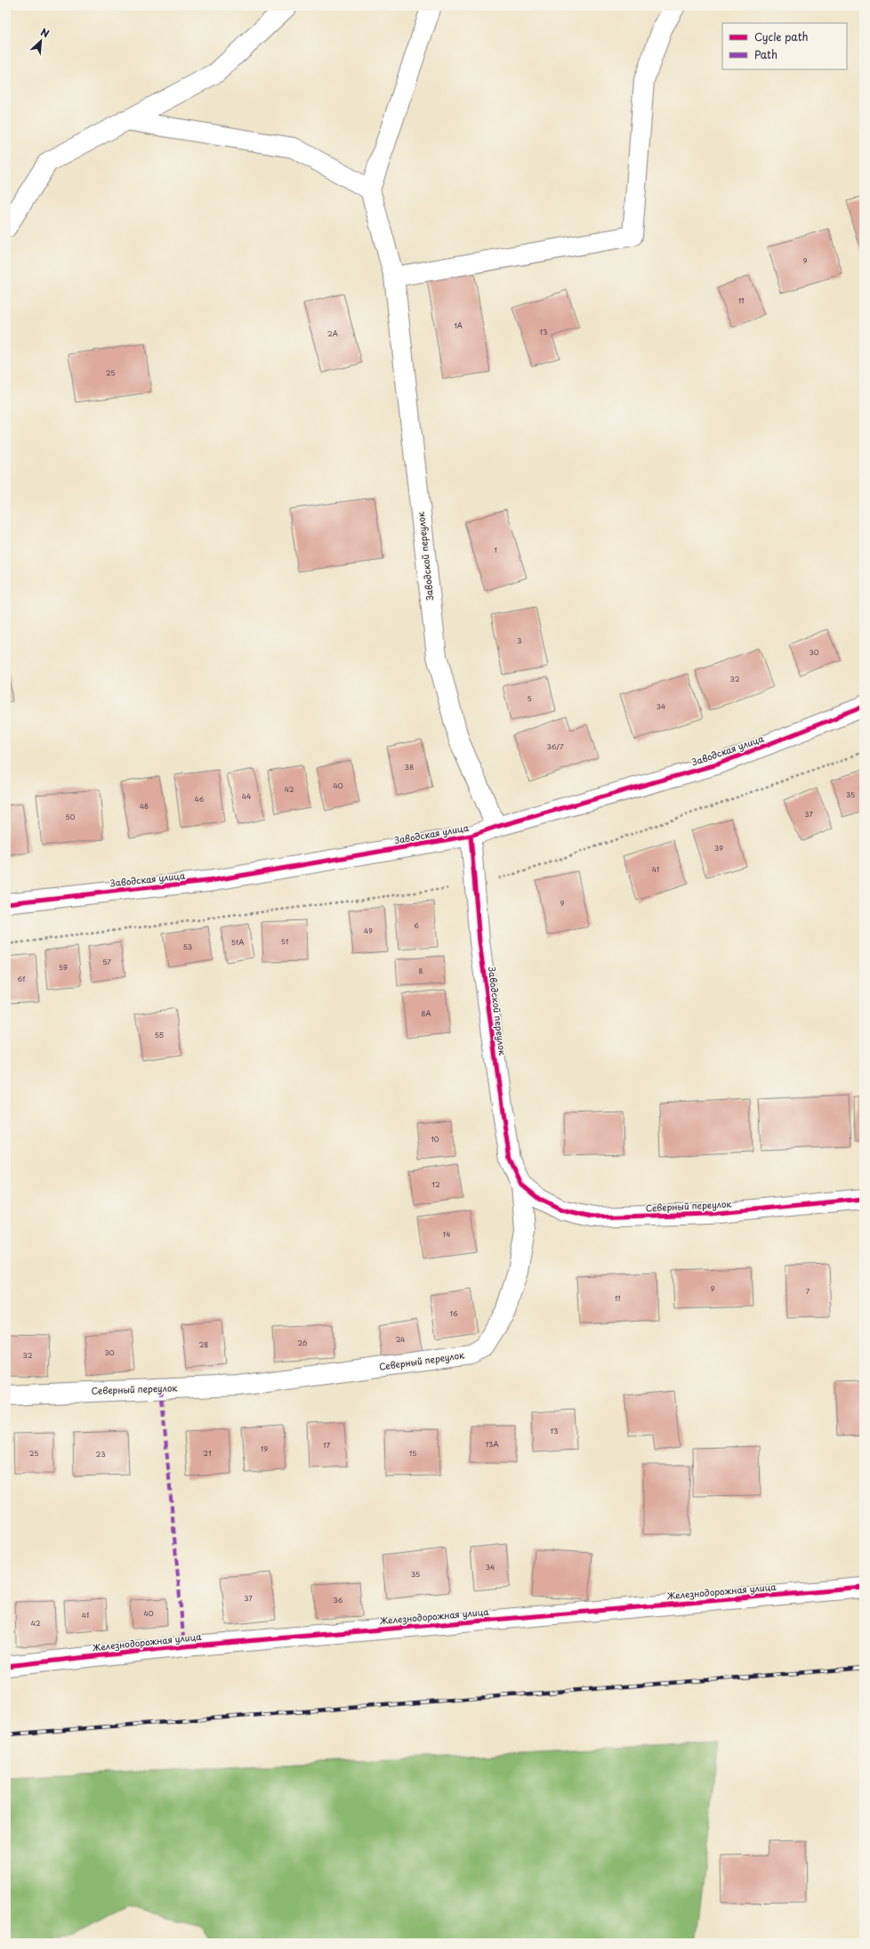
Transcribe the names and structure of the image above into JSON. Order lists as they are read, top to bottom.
{
  "streets": {
    "street": [
      "Заводской переулок",
      "Заводская улица",
      "Северный переулок",
      "Железнодорожная улица"
    ]
  },
  "crossings": [
    ["Заводской переулок", "Заводская улица"],
    ["Заводской переулок", "Северный переулок"]
  ],
  "house_numbers": [
    "9",
    "11",
    "1А",
    "13",
    "2А",
    "25",
    "1",
    "3",
    "30",
    "32",
    "5",
    "34",
    "36/7",
    "38",
    "40",
    "42",
    "35",
    "44",
    "46",
    "48",
    "37",
    "50",
    "39",
    "41",
    "9",
    "6",
    "49",
    "51",
    "51А",
    "53",
    "57",
    "59",
    "8",
    "61",
    "8А",
    "55",
    "10",
    "12",
    "14",
    "9",
    "7",
    "11",
    "16",
    "24",
    "26",
    "28",
    "30",
    "32",
    "13",
    "13А",
    "17",
    "19",
    "25",
    "21",
    "15",
    "23",
    "34",
    "35",
    "37",
    "36",
    "40",
    "41",
    "42"
  ],
  "legend": ["Cycle path", "Path"],
  "north": "top right"
}
